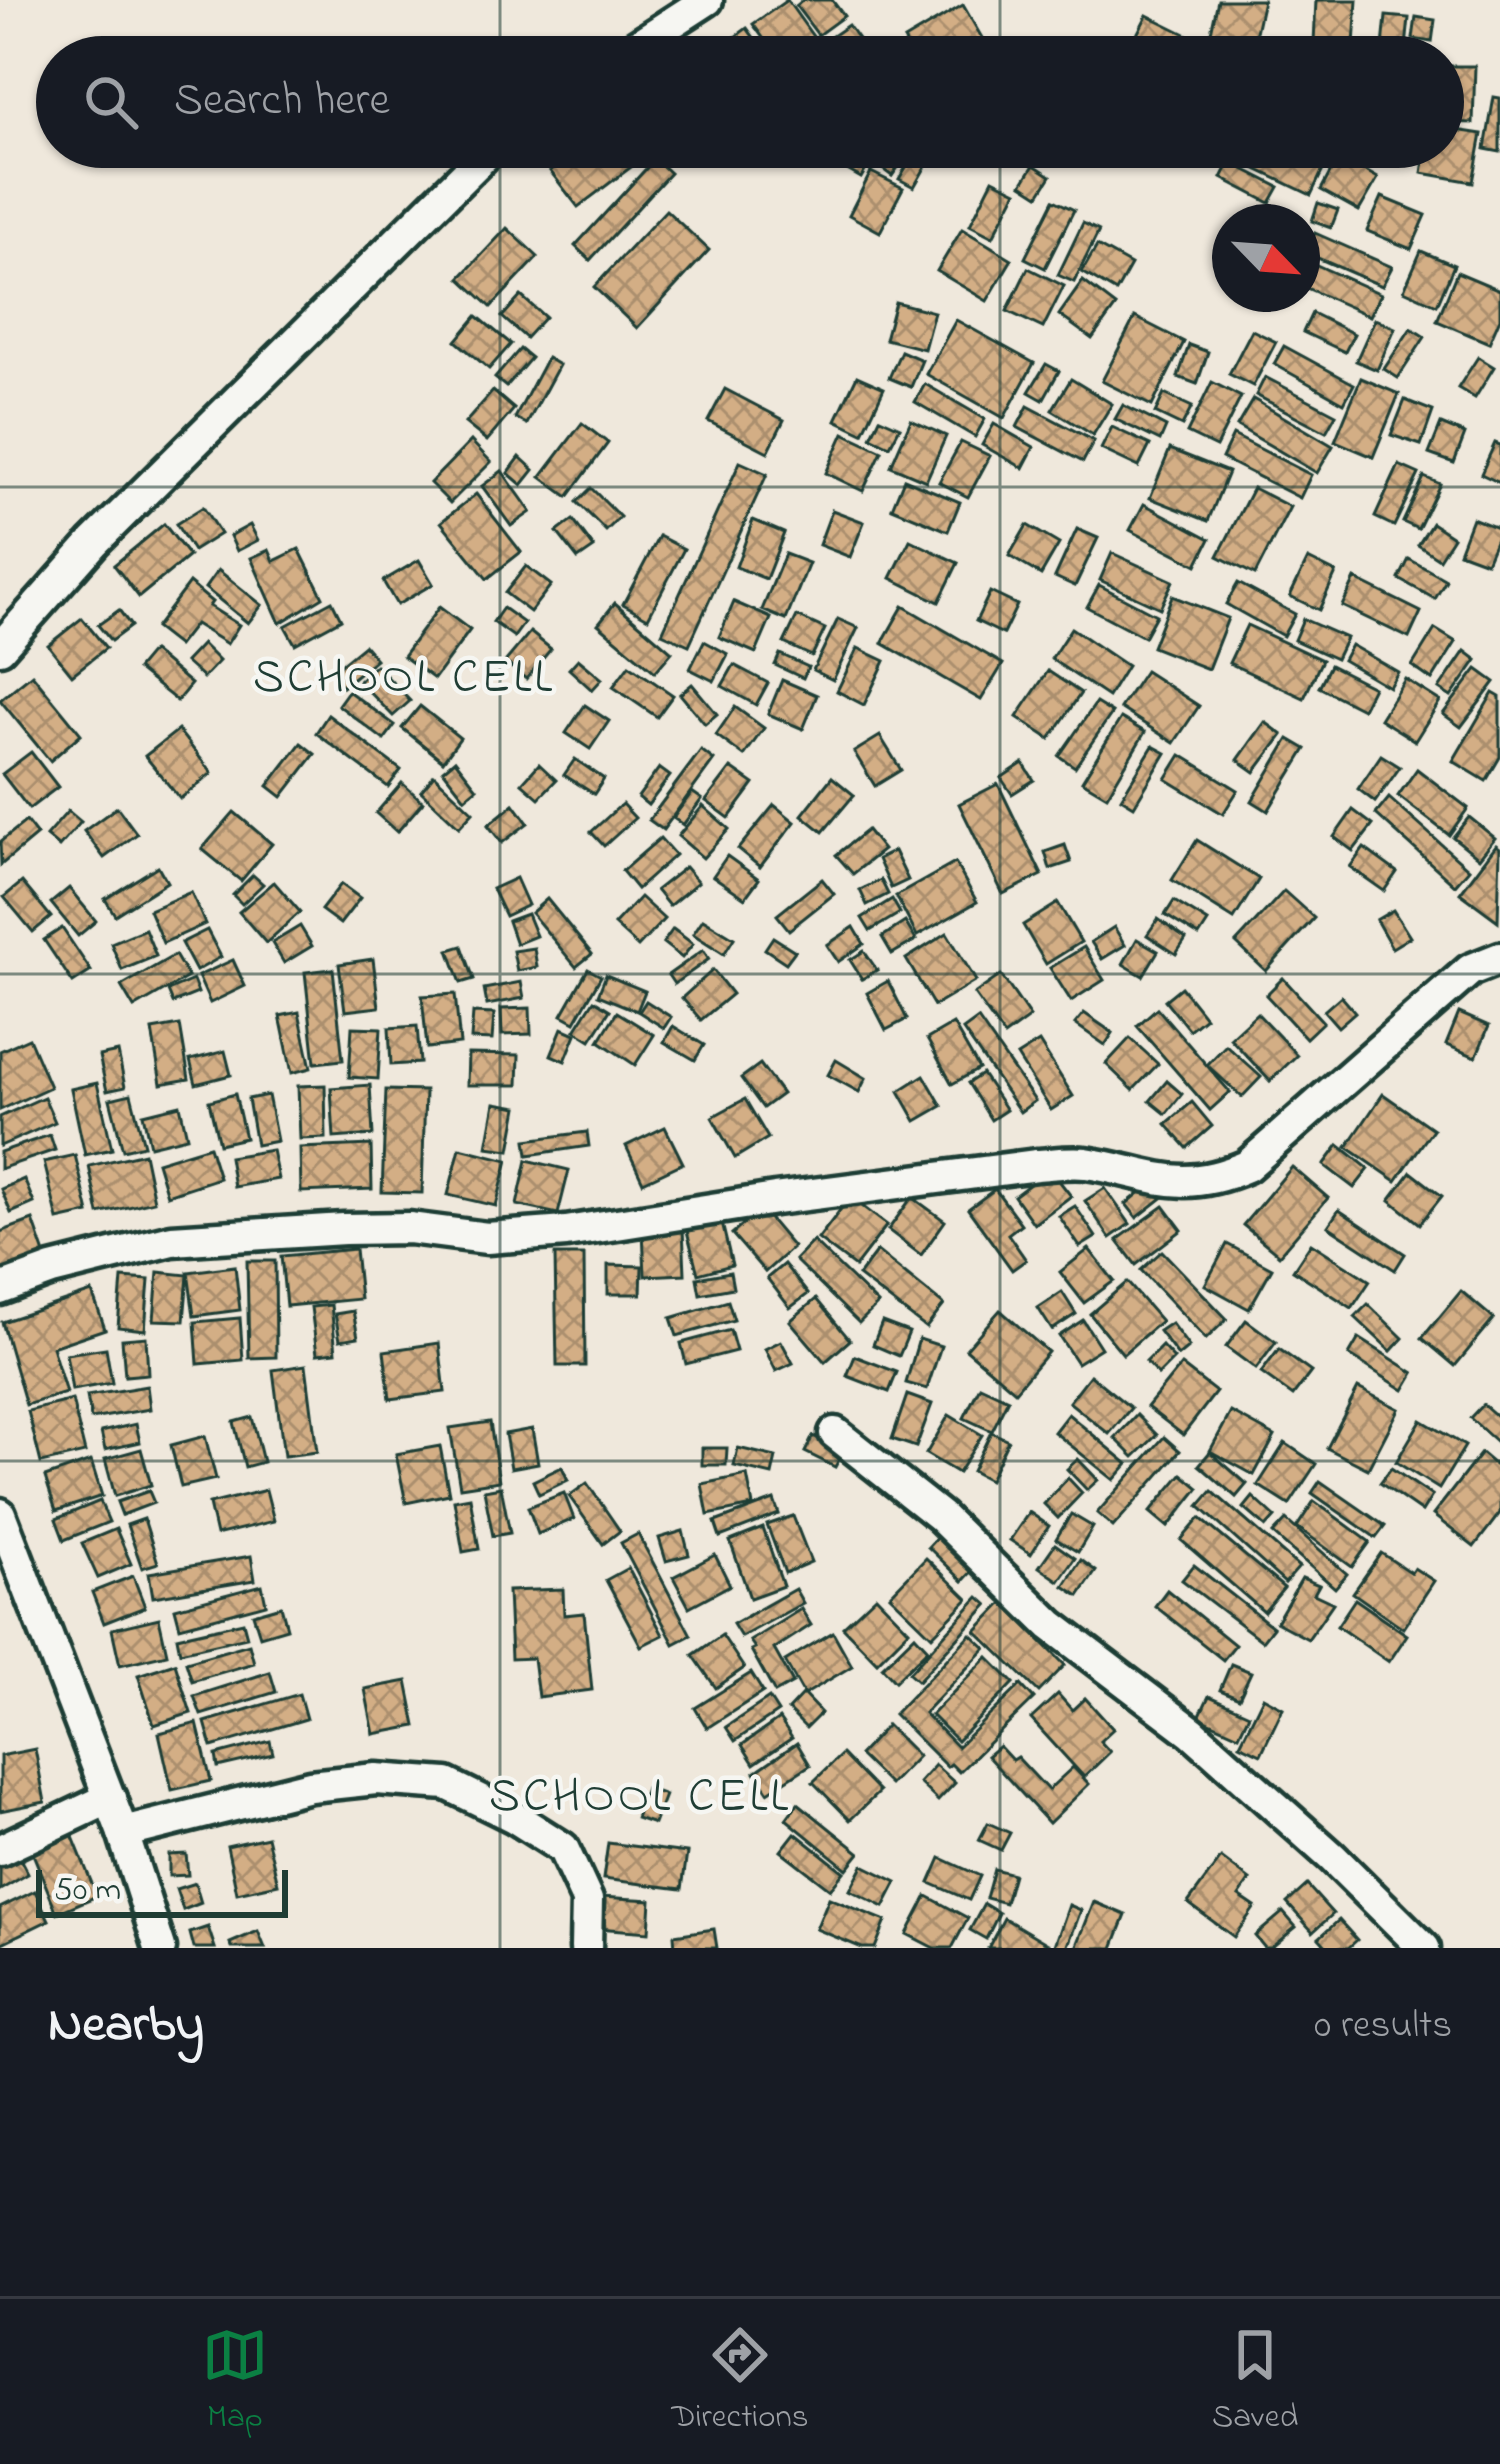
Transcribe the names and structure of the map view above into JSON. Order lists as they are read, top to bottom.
{
  "districts": ["SCHOOL CELL", "SCHOOL CELL"],
  "scale_bar": "50 m",
  "north": "bottom right",
  "page": {
    "search": "Search here",
    "scale": "50 m",
    "heading": ["Nearby", "0 results"],
    "nav": ["Map", "Directions", "Saved"]
  }
}
